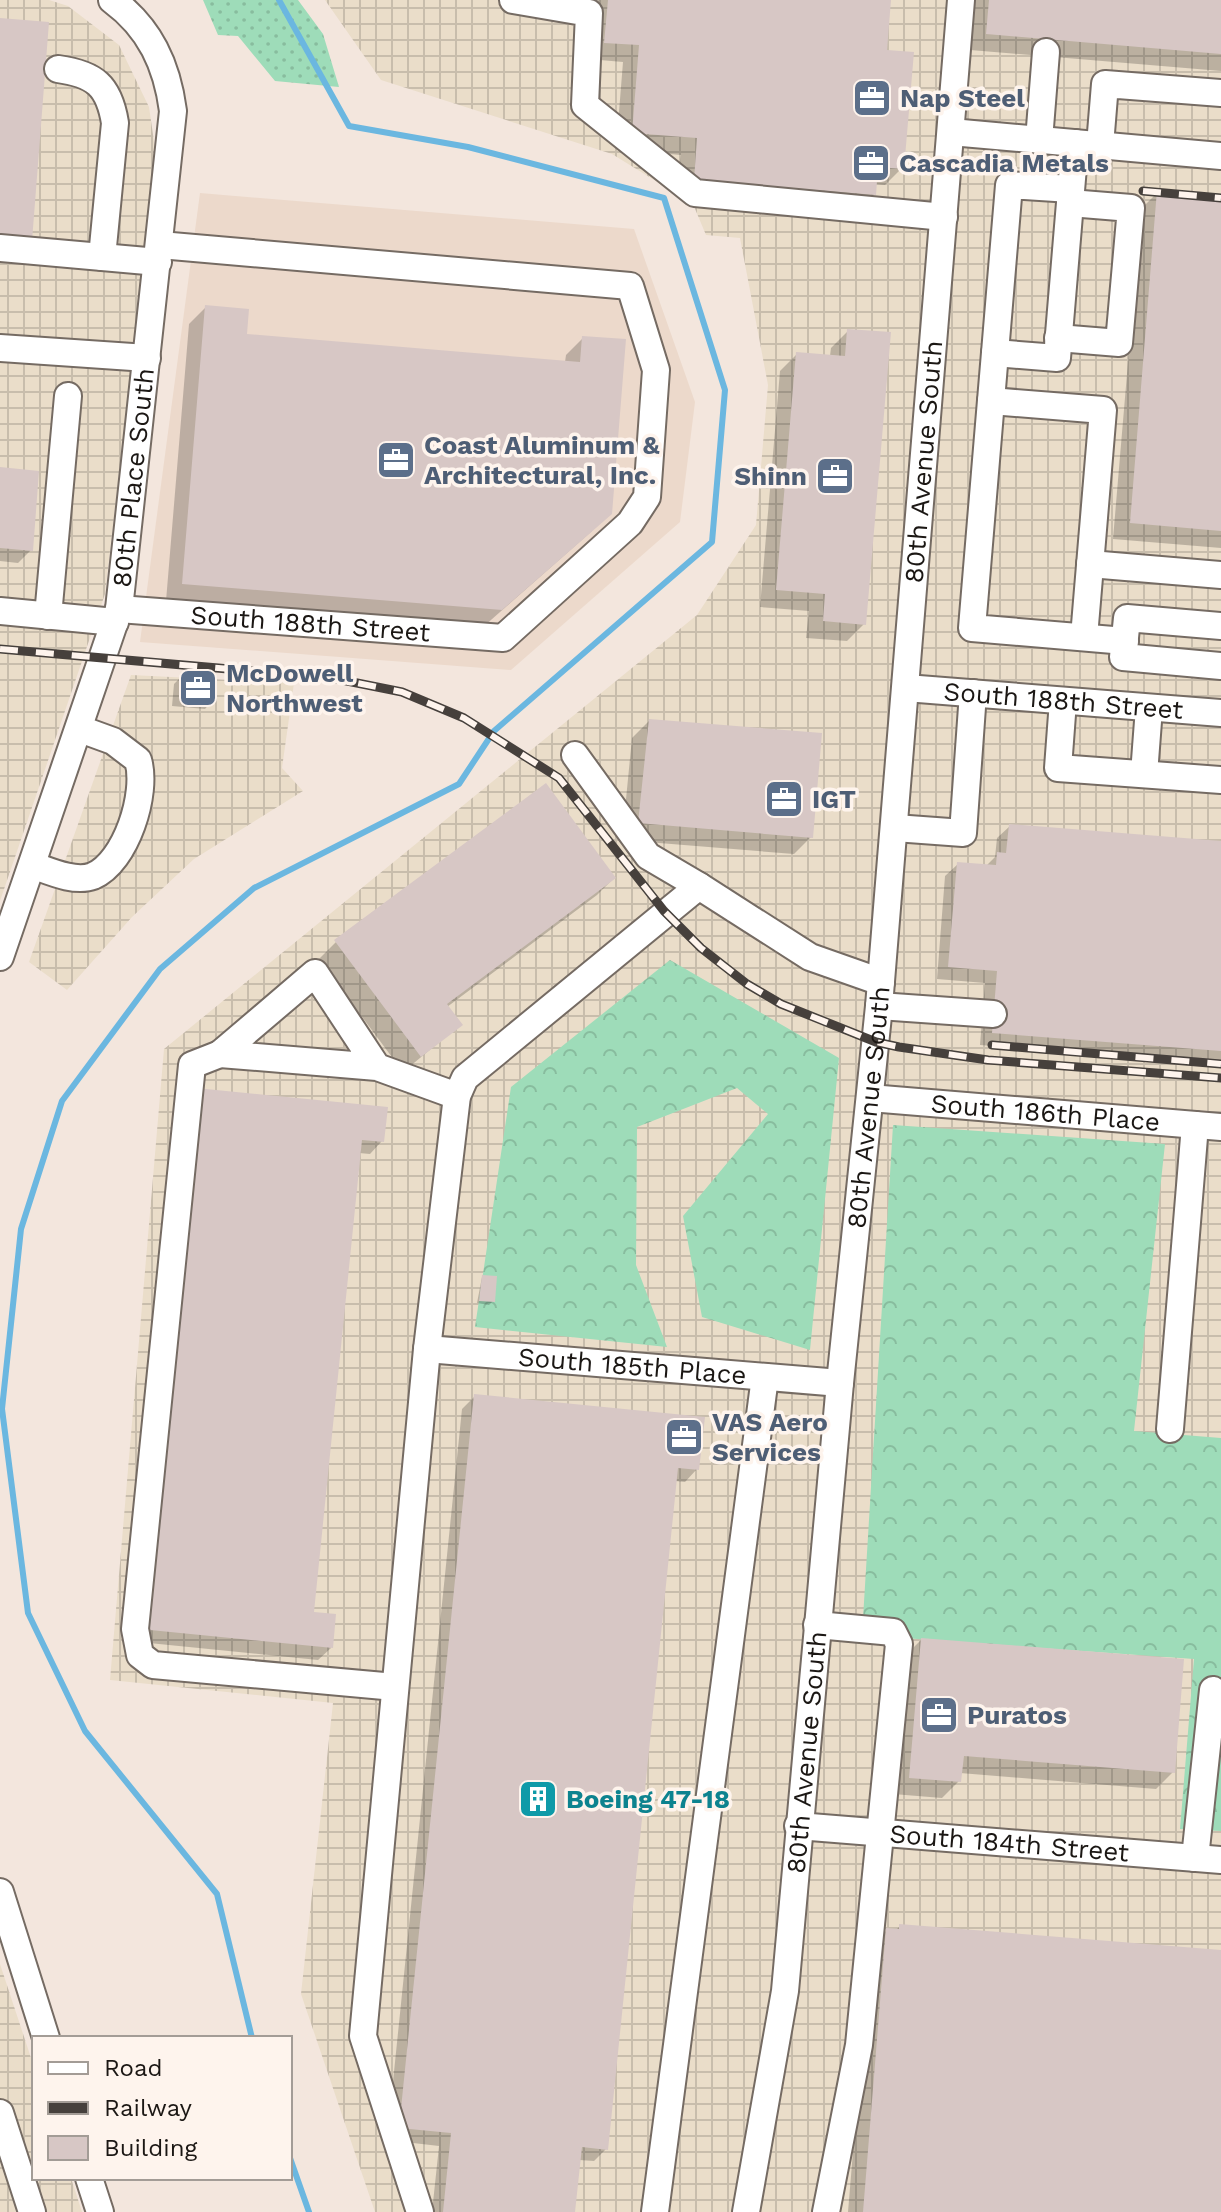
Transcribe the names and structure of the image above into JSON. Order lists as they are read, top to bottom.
{
  "streets": {
    "street": [
      "80th Avenue South",
      "80th Place South",
      "South 188th Street",
      "South 186th Place",
      "South 185th Place",
      "South 184th Street"
    ]
  },
  "crossings": [
    ["80th Avenue South", "South 188th Street"],
    ["80th Avenue South", "South 186th Place"],
    ["80th Avenue South", "South 185th Place"],
    ["80th Avenue South", "South 184th Street"],
    ["80th Place South", "South 188th Street"]
  ],
  "places": {
    "office": [
      "Nap Steel",
      "Cascadia Metals",
      "Coast Aluminum & Architectural, Inc.",
      "Shinn",
      "McDowell Northwest",
      "IGT",
      "VAS Aero Services",
      "Puratos"
    ],
    "building": ["Boeing 47-18"]
  },
  "legend": ["Road", "Railway", "Building"]
}
